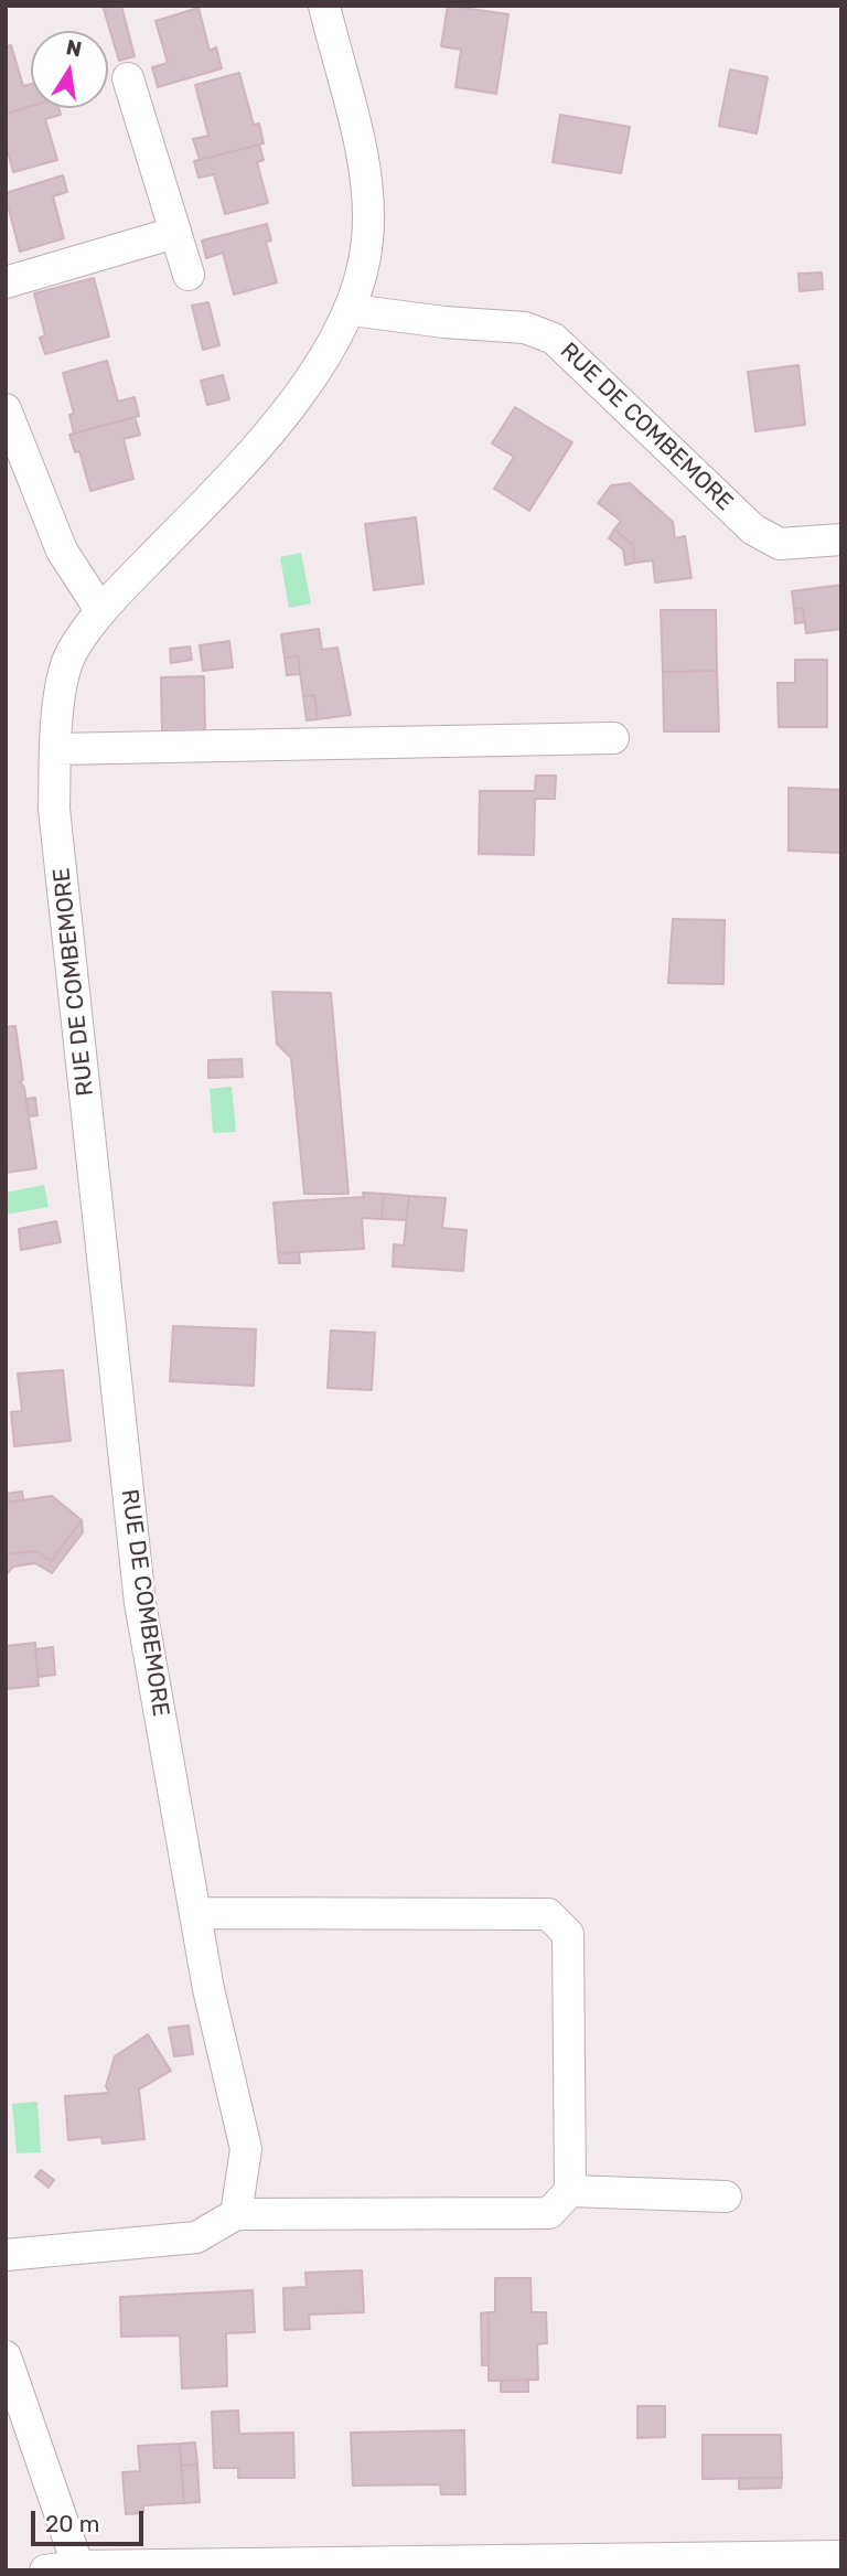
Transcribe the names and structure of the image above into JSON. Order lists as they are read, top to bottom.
{
  "streets": {
    "street": ["RUE DE COMBEMORE"]
  },
  "scale_bar": "20 m",
  "north": "top"
}
